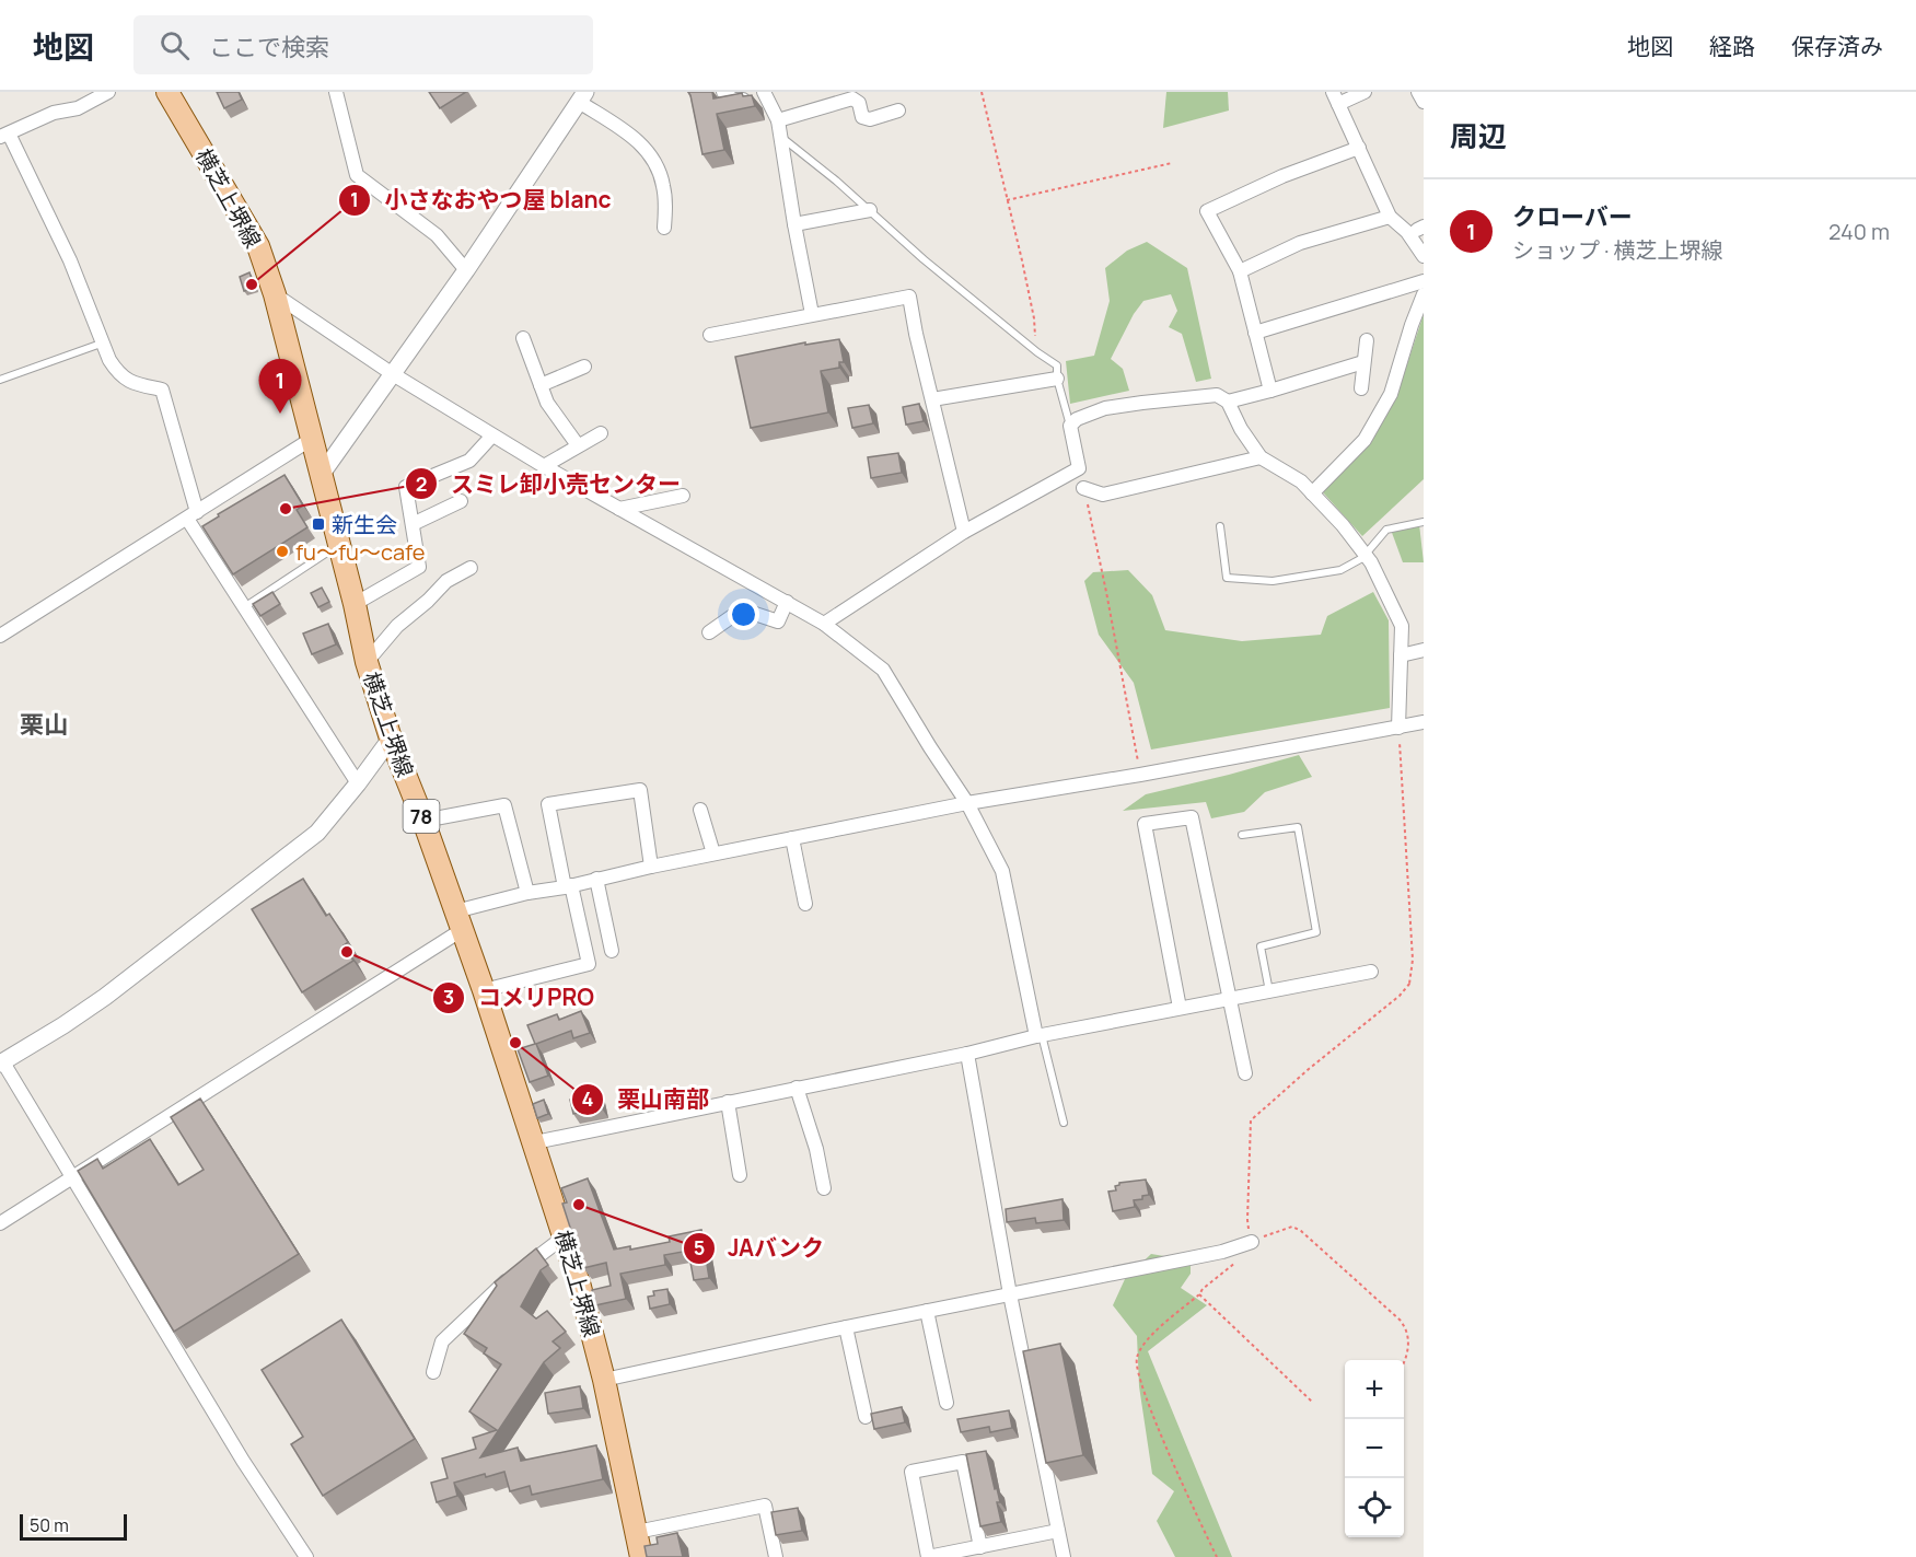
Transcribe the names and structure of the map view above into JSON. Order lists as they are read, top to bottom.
{
  "streets": {
    "main road": ["横芝上堺線", "78"]
  },
  "districts": ["栗山"],
  "places": {
    "other": [
      "小さなおやつ屋 blanc",
      "スミレ卸小売センター",
      "fu～fu～cafe",
      "コメリPRO",
      "栗山南部",
      "JAバンク"
    ],
    "transit": ["新生会"]
  },
  "scale_bar": "50 m",
  "page": {
    "header": "地図",
    "search": "ここで検索",
    "nav": ["地図", "経路", "保存済み"],
    "heading": "周辺",
    "list": [
      {
        "mark": "1",
        "name": "クローバー",
        "note": "ショップ · 横芝上堺線",
        "value": "240 m"
      }
    ],
    "pins": "1",
    "map_buttons": ["+", "−"],
    "scale": "50 m"
  }
}
